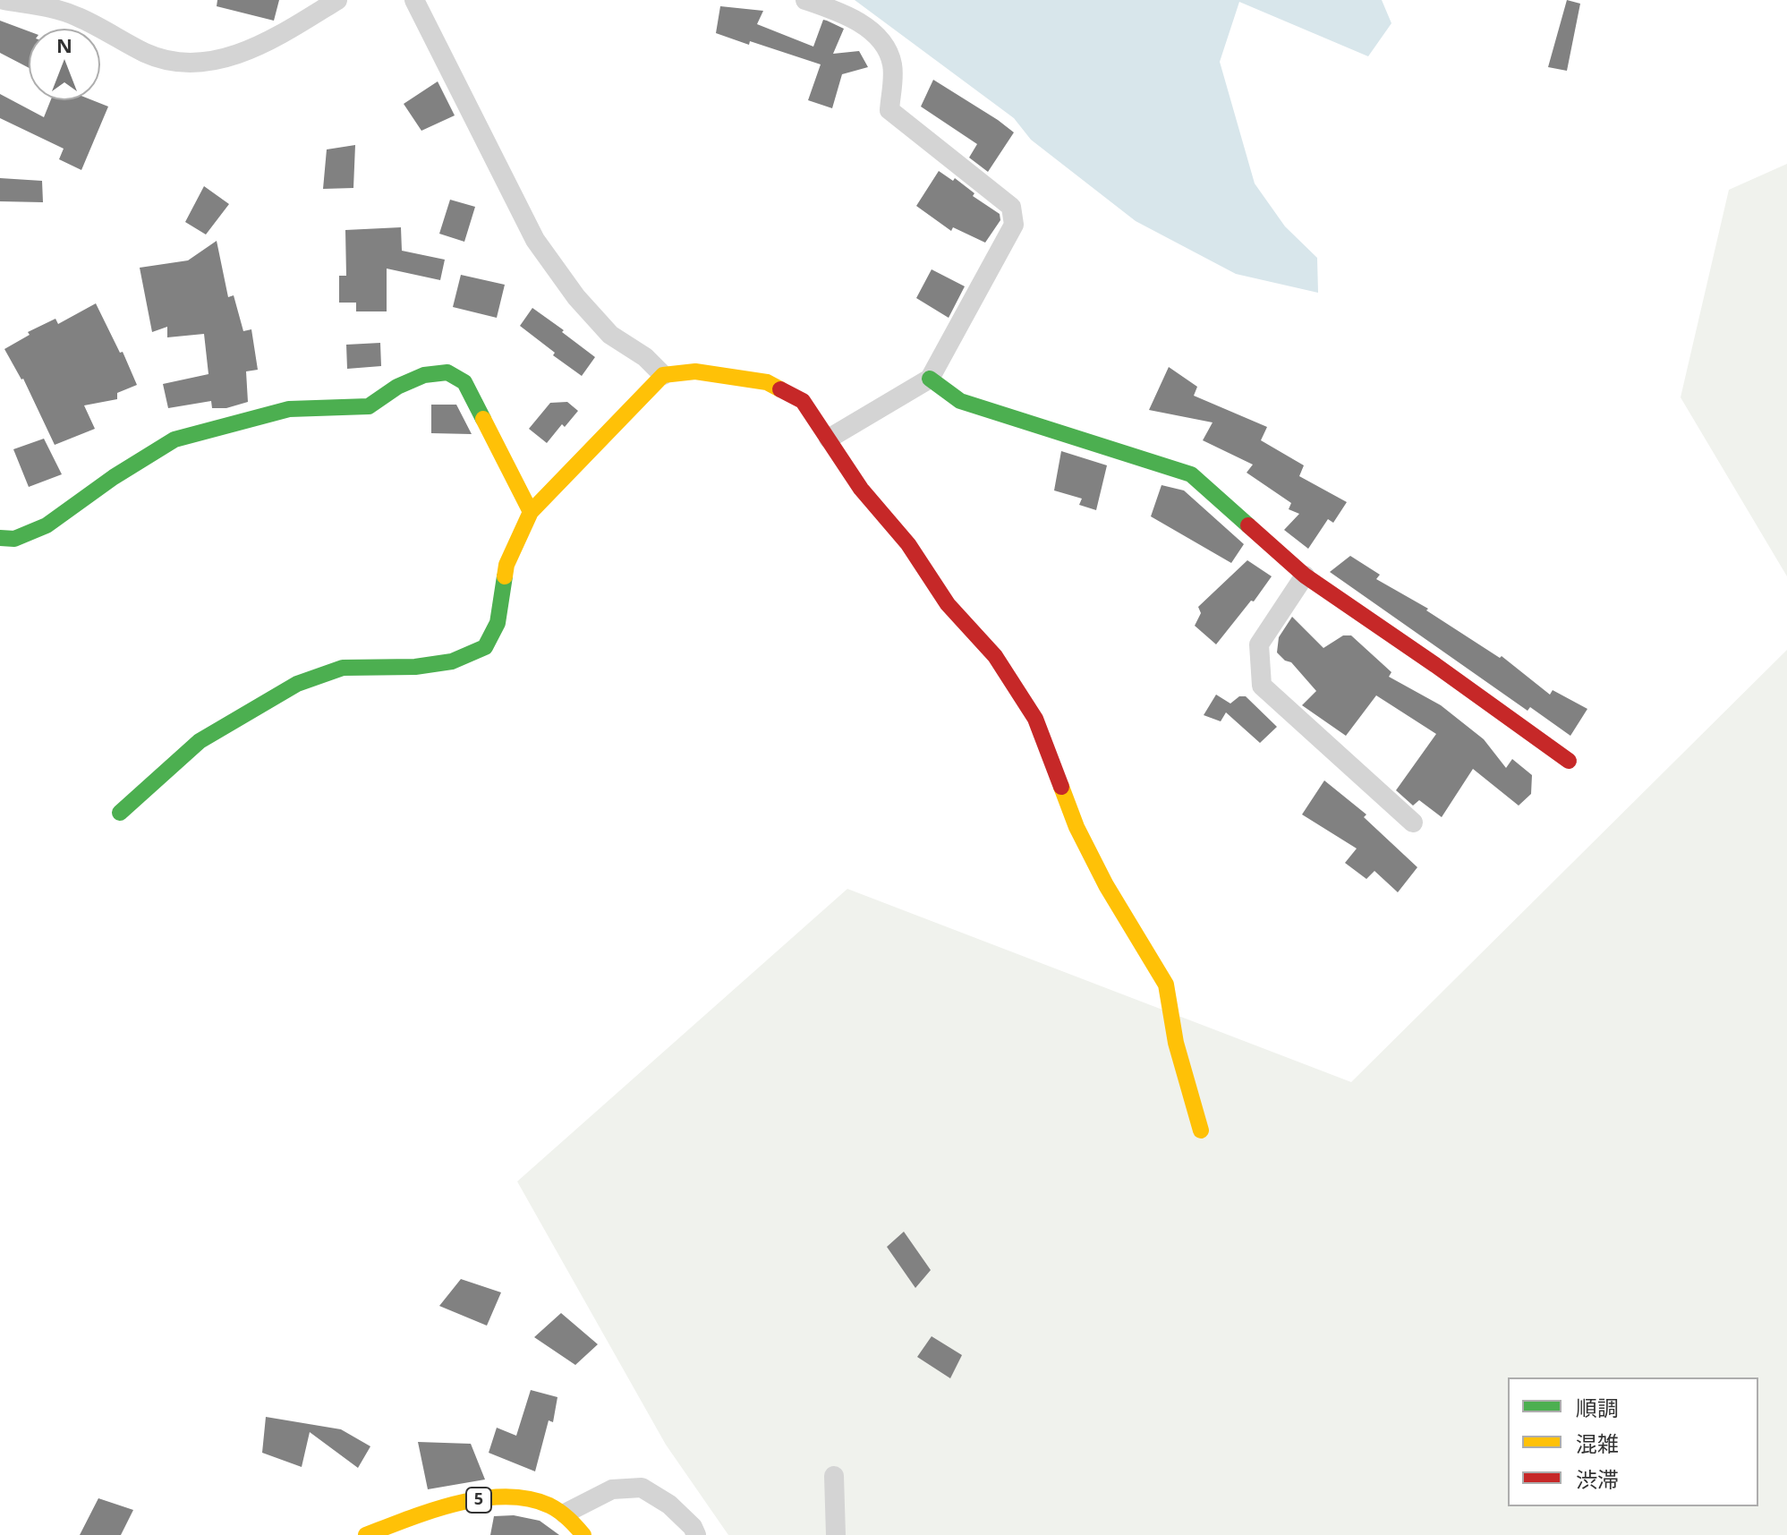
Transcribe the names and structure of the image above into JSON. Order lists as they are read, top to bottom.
{
  "streets": {
    "street": ["5"]
  },
  "legend": ["順調", "混雑", "渋滞"],
  "north": "top"
}
